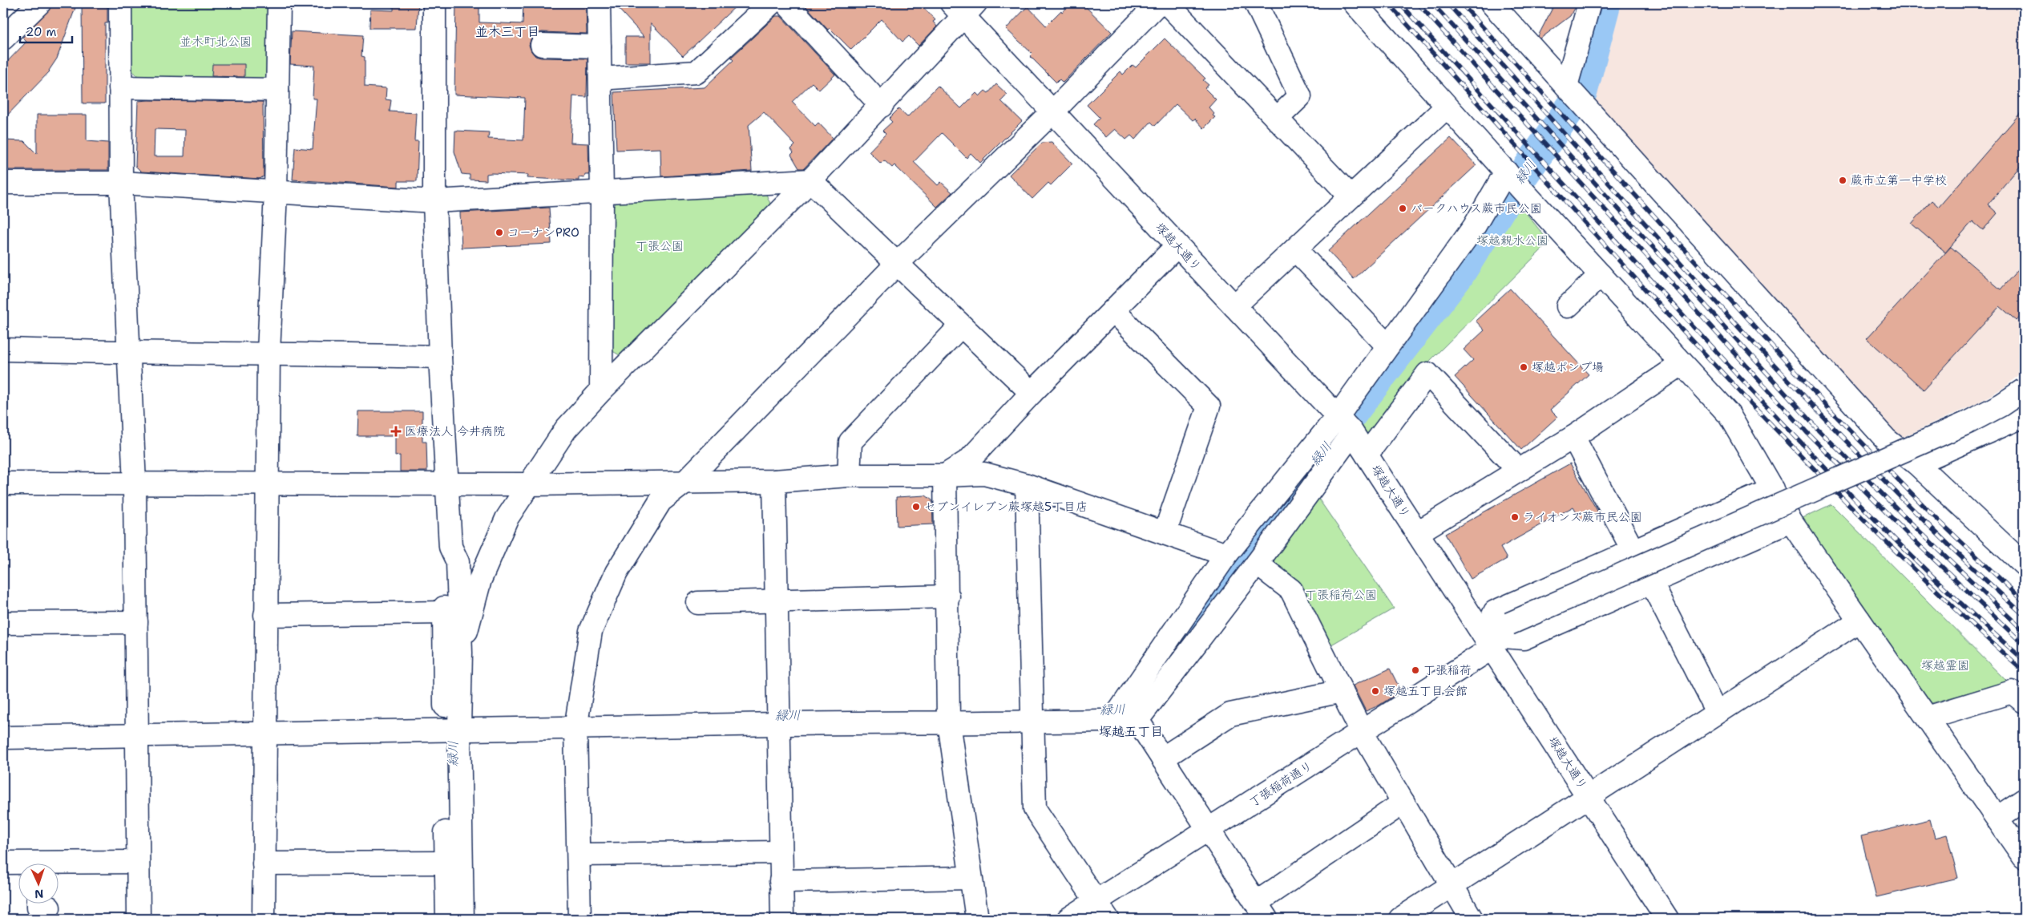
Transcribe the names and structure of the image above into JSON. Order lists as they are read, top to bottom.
{
  "streets": {
    "street": ["塚越大通り", "丁張稲荷通り"]
  },
  "crossings": [
    ["塚越大通り", "丁張稲荷通り"]
  ],
  "districts": ["並木三丁目", "塚越五丁目"],
  "water": ["緑川"],
  "parks": [
    "並木町北公園",
    "塚越親水公園",
    "丁張公園",
    "丁張稲荷公園",
    "塚越霊園"
  ],
  "places": {
    "other": [
      "蕨市立第一中学校",
      "パークハウス蕨市民公園",
      "コーナンPRO",
      "塚越ポンプ場",
      "セブンイレブン蕨塚越5丁目店",
      "ライオンズ蕨市民公園",
      "丁張稲荷",
      "塚越五丁目会館"
    ],
    "health": ["医療法人 今井病院"]
  },
  "scale_bar": "20 m",
  "north": "bottom"
}
